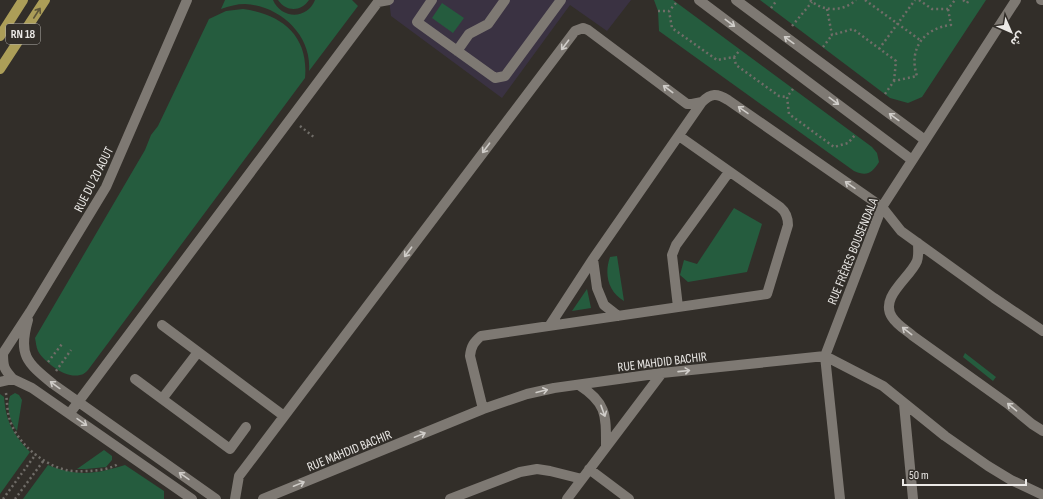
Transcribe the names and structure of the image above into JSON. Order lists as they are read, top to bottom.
{
  "streets": {
    "main road": ["RN 18"],
    "street": ["RUE DU 20 AOUT", "RUE FRÈRES BOUSENDALA", "RUE MAHDID BACHIR"]
  },
  "crossings": [
    ["RUE FRÈRES BOUSENDALA", "RUE MAHDID BACHIR"]
  ],
  "scale_bar": "50 m",
  "north": "bottom right"
}
